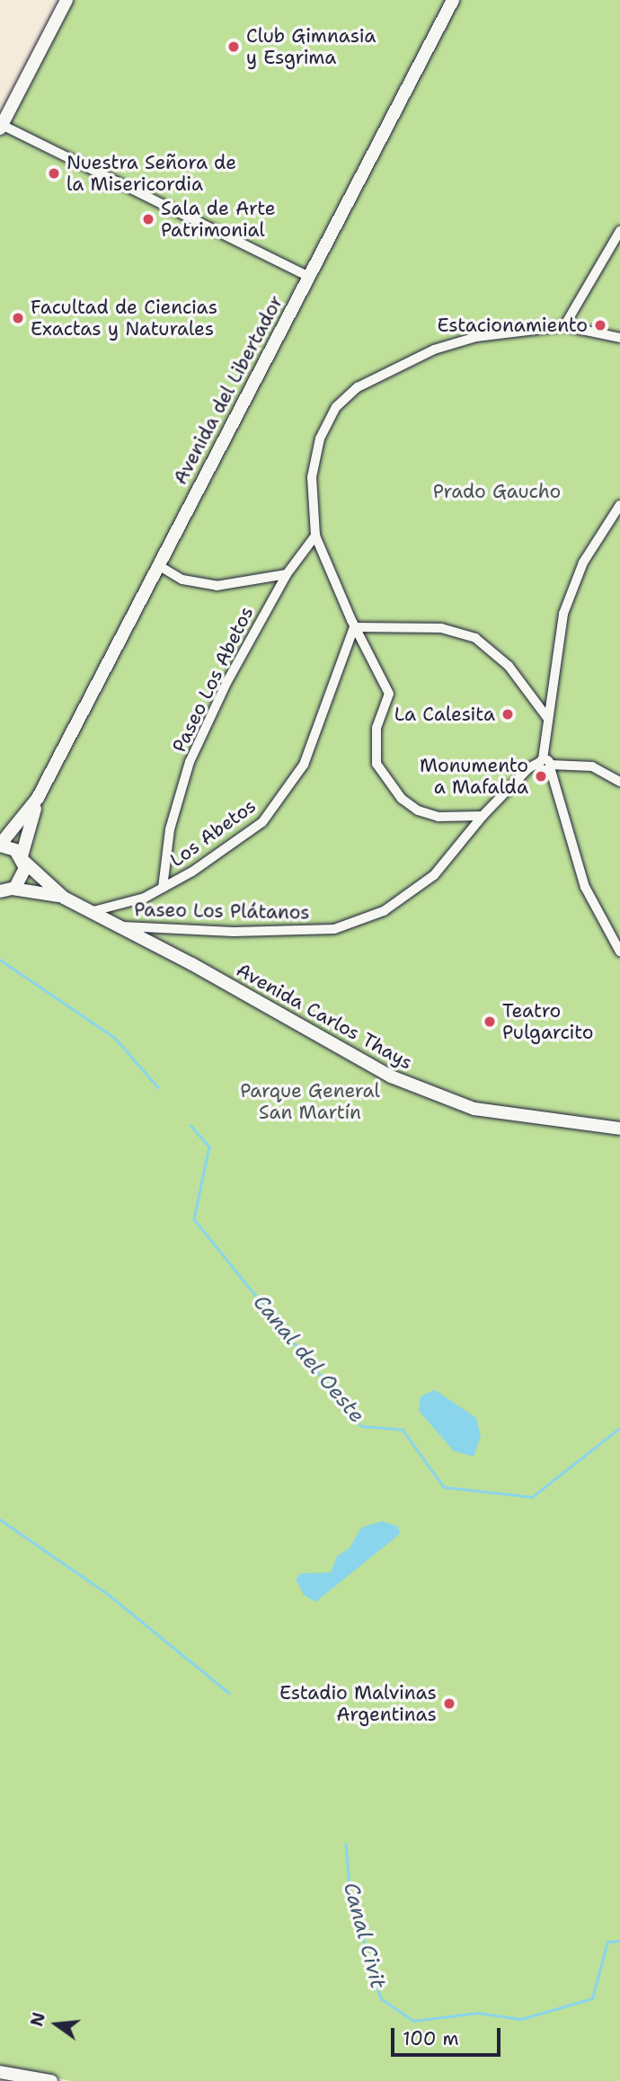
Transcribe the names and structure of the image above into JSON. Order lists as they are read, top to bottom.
{
  "streets": {
    "main road": ["Avenida del Libertador", "Avenida Carlos Thays"],
    "street": ["Paseo Los Abetos", "Los Abetos", "Paseo Los Plátanos"]
  },
  "crossings": [
    ["Avenida del Libertador", "Avenida Carlos Thays"],
    ["Paseo Los Abetos", "Los Abetos"],
    ["Los Abetos", "Avenida Carlos Thays"],
    ["Paseo Los Plátanos", "Avenida Carlos Thays"]
  ],
  "water": ["Canal del Oeste", "Canal Civit"],
  "parks": ["Prado Gaucho", "Parque General San Martín"],
  "places": [
    "Club Gimnasia y Esgrima",
    "Nuestra Señora de la Misericordia",
    "Sala de Arte Patrimonial",
    "Facultad de Ciencias Exactas y Naturales",
    "Estacionamiento",
    "La Calesita",
    "Monumento a Mafalda",
    "Teatro Pulgarcito",
    "Estadio Malvinas Argentinas"
  ],
  "scale_bar": "100 m",
  "north": "left"
}
